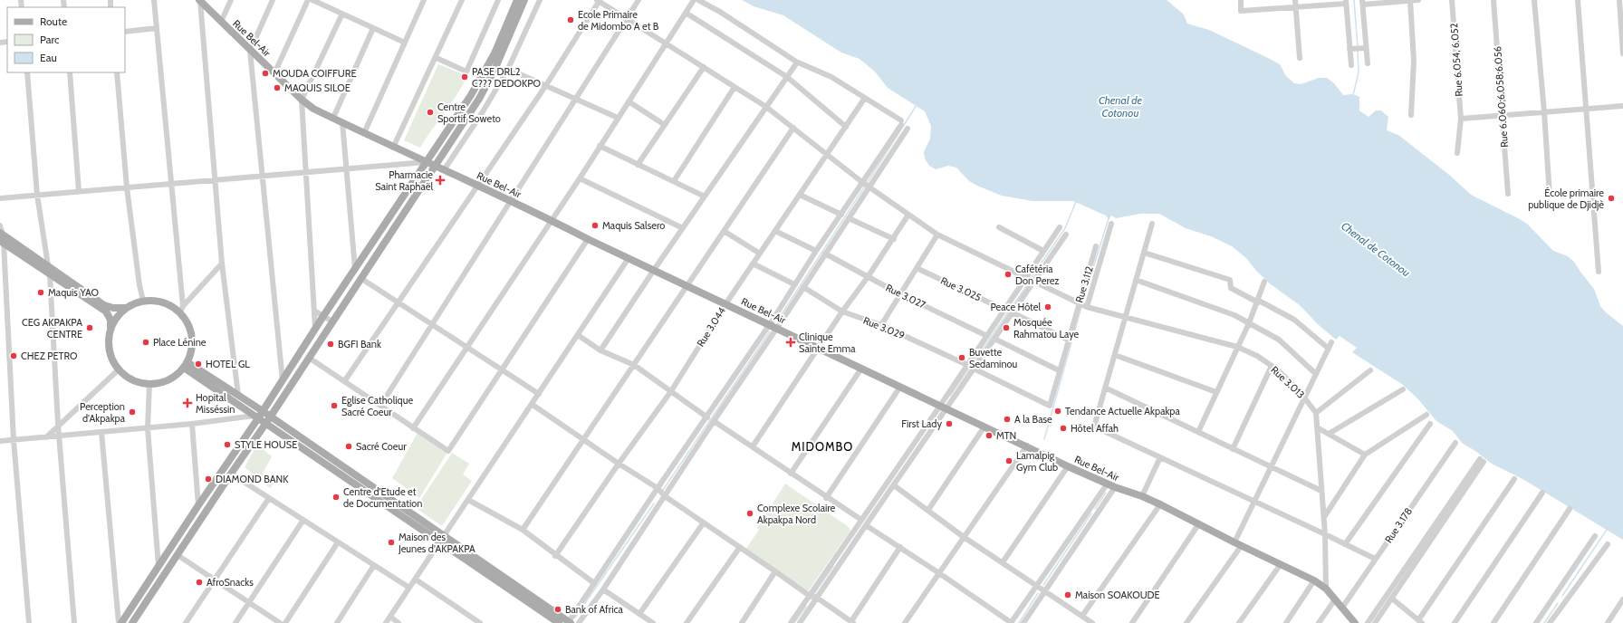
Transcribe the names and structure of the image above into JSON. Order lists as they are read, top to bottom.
{
  "streets": {
    "main road": ["Rue Bel-Air"],
    "street": [
      "Rue 6.054, 6.052",
      "Rue 6.060;6.058;6.056",
      "Rue 3.112",
      "Rue 3.025",
      "Rue 3.027",
      "Rue 3.044",
      "Rue 3.029",
      "Rue 3.013",
      "Rue 3.178"
    ]
  },
  "crossings": [
    ["Rue Bel-Air", "Rue 3.044"],
    ["Rue Bel-Air", "Rue 3.178"],
    ["Rue 3.112", "Rue 3.013"],
    ["Rue 3.044", "Rue 3.013"]
  ],
  "districts": ["MIDOMBO"],
  "water": ["Chenal de Cotonou"],
  "places": {
    "other": [
      "Ecole Primaire de Midombo A et B",
      "MOUDA COIFFURE",
      "PASE DRL2 C??? DEDOKPO",
      "MAQUIS SILOE",
      "Centre Sportif Soweto",
      "École primaire publique de Djidjè",
      "Maquis Salsero",
      "Cafétéria Don Perez",
      "Maquis YAO",
      "Peace Hôtel",
      "CEG AKPAKPA CENTRE",
      "Mosquée Rahmatou Laye",
      "Place Lénine",
      "BGFI Bank",
      "CHEZ PETRO",
      "Buvette Sedaminou",
      "HOTEL GL",
      "Eglise Catholique Sacré Coeur",
      "Tendance Actuelle Akpakpa",
      "Perception d'Akpakpa",
      "A la Base",
      "First Lady",
      "Hôtel Affah",
      "MTN",
      "STYLE HOUSE",
      "Sacré Coeur",
      "Lamalpig Gym Club",
      "DIAMOND BANK",
      "Centre d'Etude et de Documentation",
      "Complexe Scolaire Akpakpa Nord",
      "Maison des Jeunes d'AKPAKPA",
      "AfroSnacks",
      "Maison SOAKOUDE",
      "Bank of Africa"
    ],
    "health": ["Pharmacie Saint Raphaël", "Clinique Sainte Emma", "Hopital Misséssin"]
  },
  "legend": ["Route", "Parc", "Eau"]
}
